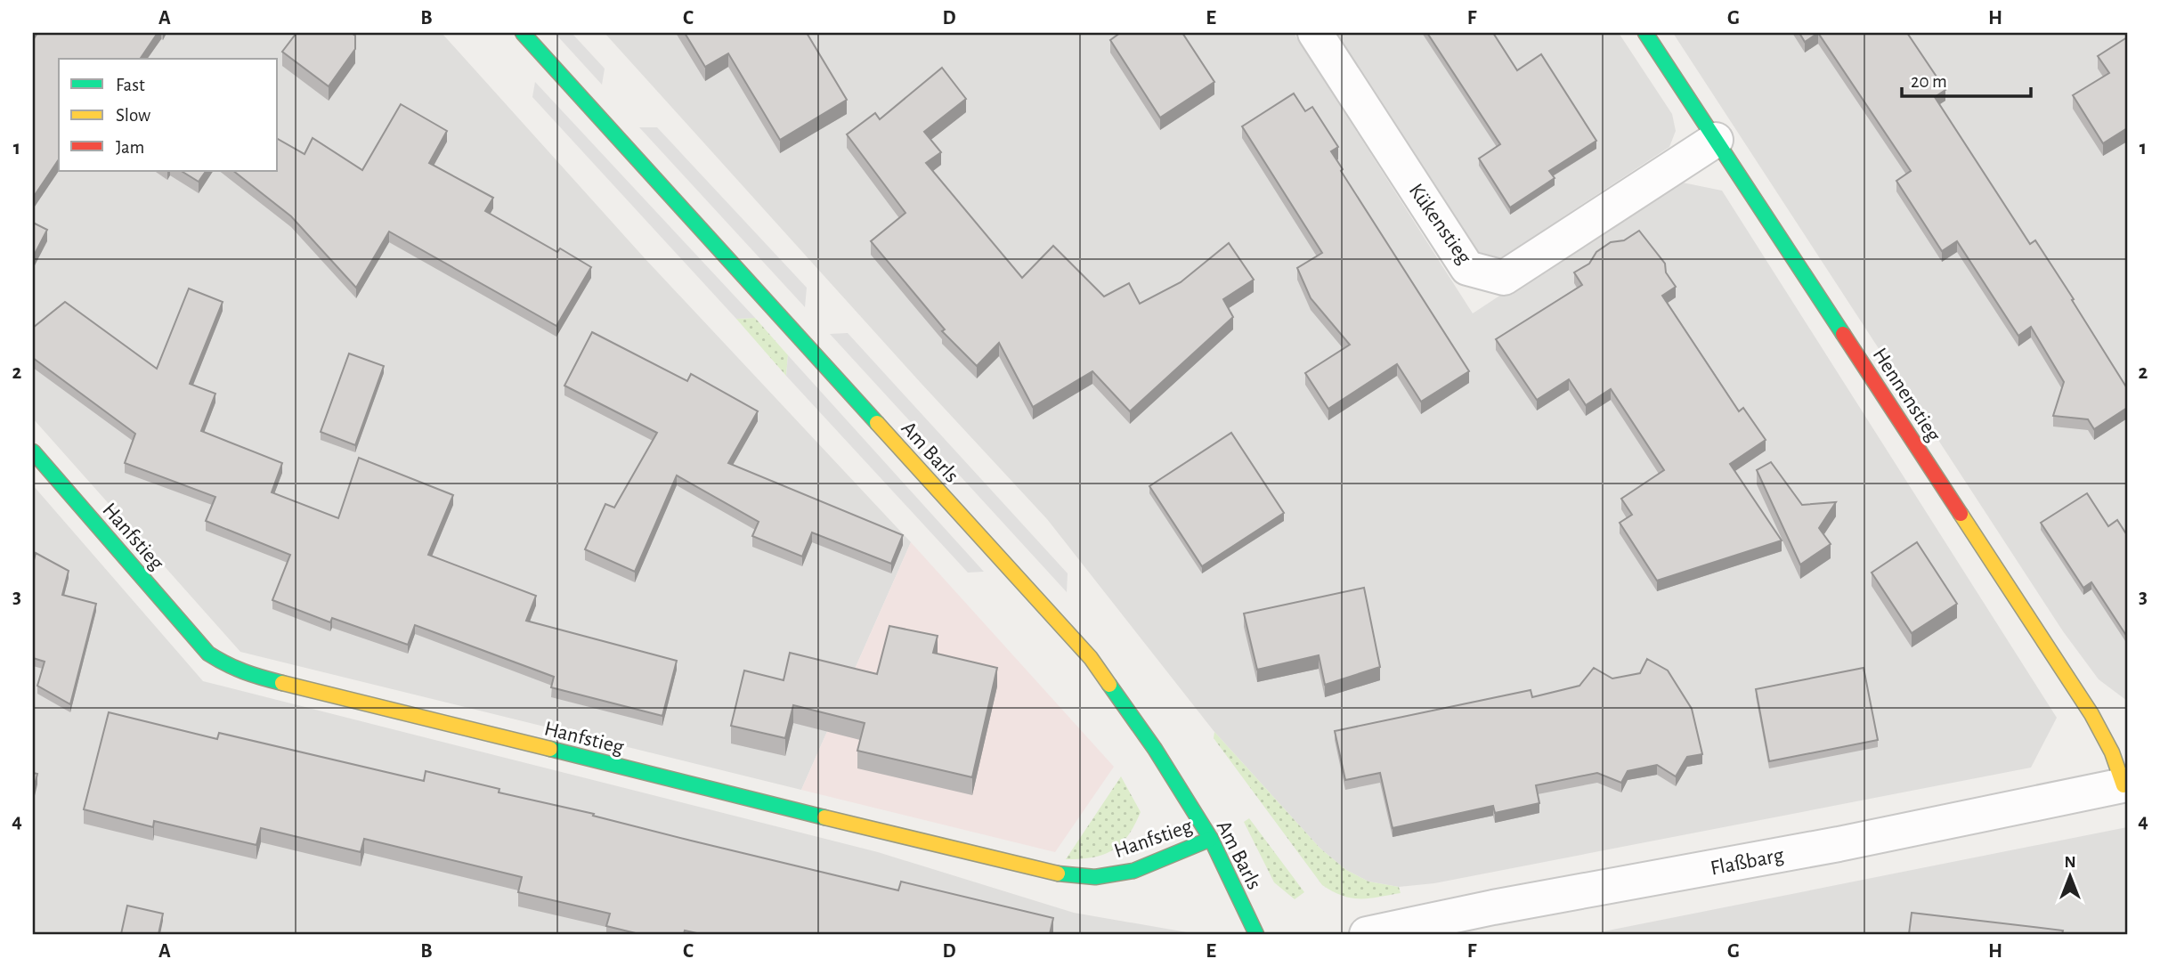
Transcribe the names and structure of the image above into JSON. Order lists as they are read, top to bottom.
{
  "streets": {
    "street": [
      "Kükenstieg",
      "Hennenstieg",
      "Am Barls",
      "Hanfstieg",
      "Flaßbarg"
    ]
  },
  "crossings": [
    ["Kükenstieg", "Hennenstieg"],
    ["Hennenstieg", "Flaßbarg"],
    ["Am Barls", "Hanfstieg"]
  ],
  "legend": ["Fast", "Slow", "Jam"],
  "scale_bar": "20 m",
  "north": "top",
  "grid": {
    "columns": [
      "A",
      "B",
      "C",
      "D",
      "E",
      "F",
      "G",
      "H"
    ],
    "rows": [
      "1",
      "2",
      "3",
      "4"
    ]
  }
}
